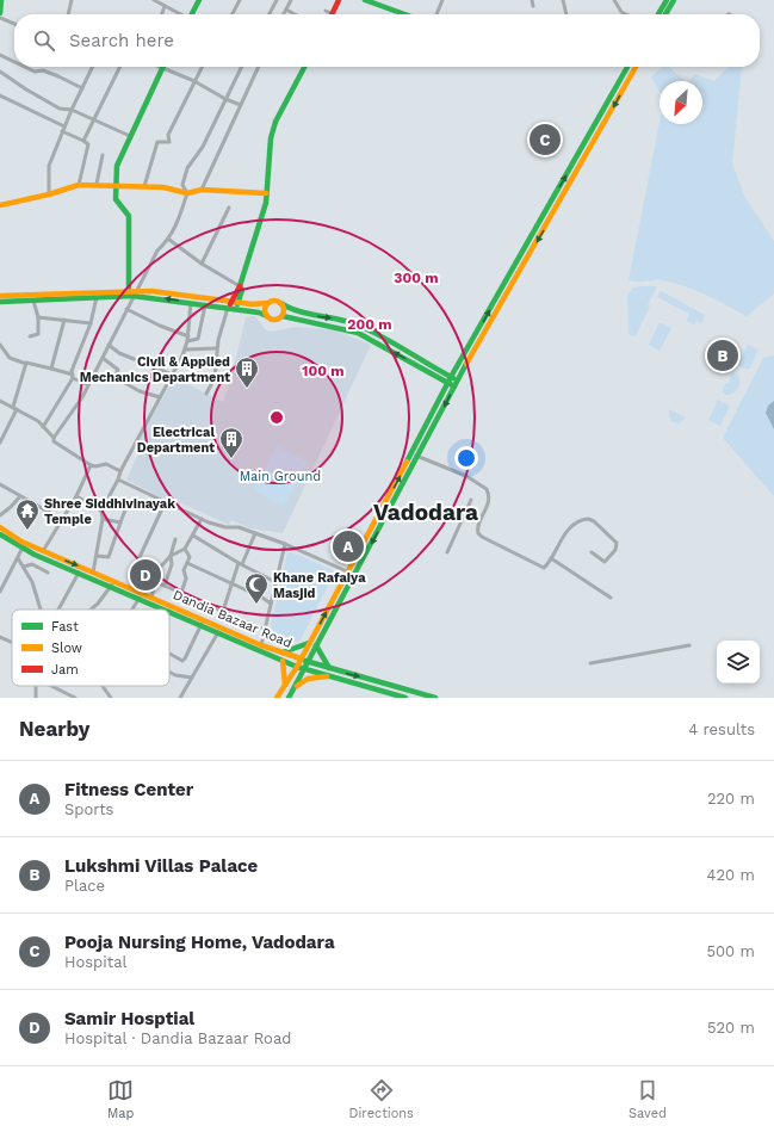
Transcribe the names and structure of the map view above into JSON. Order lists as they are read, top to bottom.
{
  "streets": {
    "main road": ["Dandia Bazaar Road"]
  },
  "districts": ["Vadodara"],
  "parks": ["Main Ground"],
  "places": {
    "building": ["Civil & Applied Mechanics Department", "Electrical Department"],
    "temple": ["Shree Siddhivinayak Temple"],
    "mosque": ["Khane Rafaiya Masjid"]
  },
  "legend": ["Fast", "Slow", "Jam"],
  "north": "bottom left",
  "page": {
    "search": "Search here",
    "pins": [
      "C",
      "B",
      "A",
      "D"
    ],
    "heading": ["Nearby", "4 results"],
    "list": [
      {
        "mark": "A",
        "name": "Fitness Center",
        "note": "Sports",
        "value": "220 m"
      },
      {
        "mark": "B",
        "name": "Lukshmi Villas Palace",
        "note": "Place",
        "value": "420 m"
      },
      {
        "mark": "C",
        "name": "Pooja Nursing Home, Vadodara",
        "note": "Hospital",
        "value": "500 m"
      },
      {
        "mark": "D",
        "name": "Samir Hosptial",
        "note": "Hospital · Dandia Bazaar Road",
        "value": "520 m"
      }
    ],
    "nav": ["Map", "Directions", "Saved"]
  },
  "rings": ["300 m", "200 m", "100 m"]
}
